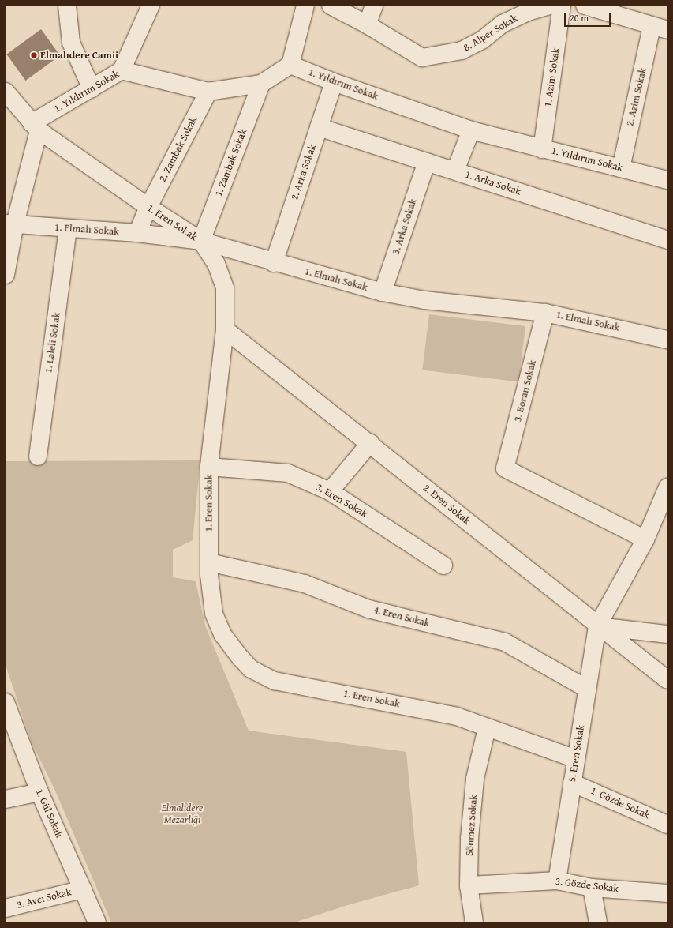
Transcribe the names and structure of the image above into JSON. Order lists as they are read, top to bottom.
{
  "streets": {
    "street": [
      "8. Alper Sokak",
      "1. Azim Sokak",
      "1. Yıldırım Sokak",
      "2. Azim Sokak",
      "2. Zambak Sokak",
      "1. Zambak Sokak",
      "2. Arka Sokak",
      "1. Arka Sokak",
      "1. Eren Sokak",
      "3. Arka Sokak",
      "1. Elmalı Sokak",
      "1. Laleli Sokak",
      "3. Boran Sokak",
      "3. Eren Sokak",
      "2. Eren Sokak",
      "4. Eren Sokak",
      "5. Eren Sokak",
      "1. Gözde Sokak",
      "1. Gül Sokak",
      "Sönmez Sokak",
      "3. Gözde Sokak",
      "3. Avcı Sokak"
    ]
  },
  "crossings": [
    ["1. Azim Sokak", "1. Yıldırım Sokak"],
    ["1. Yıldırım Sokak", "2. Azim Sokak"],
    ["1. Yıldırım Sokak", "2. Zambak Sokak"],
    ["1. Yıldırım Sokak", "1. Zambak Sokak"],
    ["1. Yıldırım Sokak", "2. Arka Sokak"],
    ["1. Yıldırım Sokak", "1. Eren Sokak"],
    ["2. Zambak Sokak", "1. Eren Sokak"],
    ["2. Zambak Sokak", "1. Elmalı Sokak"],
    ["1. Zambak Sokak", "1. Eren Sokak"],
    ["1. Zambak Sokak", "1. Elmalı Sokak"],
    ["2. Arka Sokak", "1. Arka Sokak"],
    ["2. Arka Sokak", "1. Elmalı Sokak"],
    ["1. Arka Sokak", "3. Arka Sokak"],
    ["1. Eren Sokak", "1. Elmalı Sokak"],
    ["1. Eren Sokak", "3. Eren Sokak"],
    ["1. Eren Sokak", "2. Eren Sokak"],
    ["1. Eren Sokak", "4. Eren Sokak"],
    ["1. Eren Sokak", "5. Eren Sokak"],
    ["1. Eren Sokak", "Sönmez Sokak"],
    ["3. Arka Sokak", "1. Elmalı Sokak"],
    ["1. Elmalı Sokak", "1. Laleli Sokak"],
    ["1. Elmalı Sokak", "3. Boran Sokak"],
    ["3. Boran Sokak", "5. Eren Sokak"],
    ["2. Eren Sokak", "5. Eren Sokak"],
    ["4. Eren Sokak", "5. Eren Sokak"],
    ["5. Eren Sokak", "1. Gözde Sokak"],
    ["5. Eren Sokak", "3. Gözde Sokak"],
    ["1. Gül Sokak", "3. Avcı Sokak"],
    ["Sönmez Sokak", "3. Gözde Sokak"]
  ],
  "parks": ["Elmalıdere Mezarlığı"],
  "places": ["Elmalıdere Camii"],
  "scale_bar": "20 m"
}
